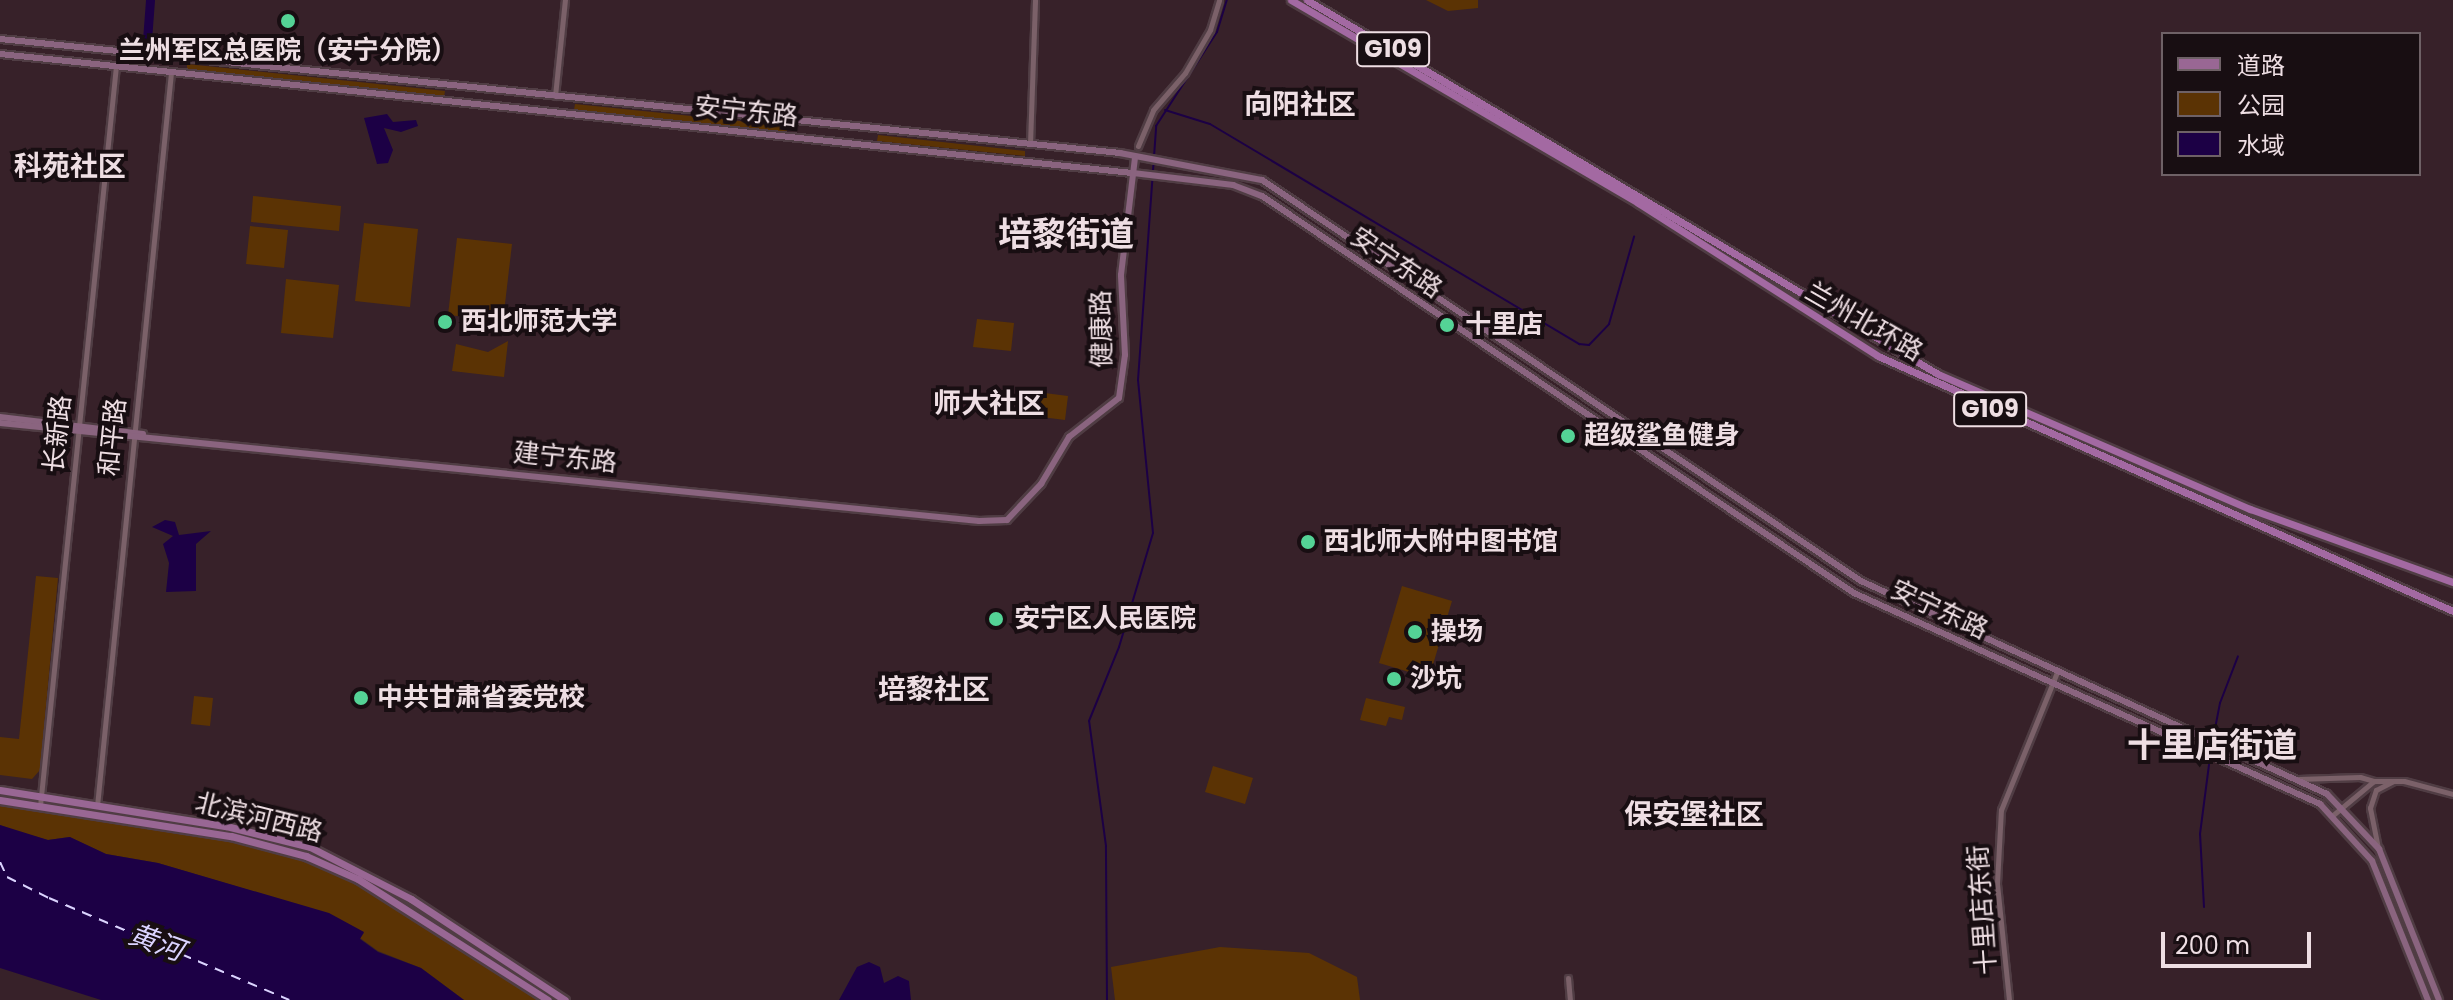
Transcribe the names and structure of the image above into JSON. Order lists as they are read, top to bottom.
{
  "streets": {
    "highway": ["G109", "兰州北环路"],
    "main road": [
      "安宁东路",
      "健康路",
      "建宁东路",
      "北滨河西路"
    ],
    "street": ["长新路", "和平路", "十里店东街"]
  },
  "crossings": [
    ["安宁东路", "健康路"],
    ["安宁东路", "长新路"],
    ["安宁东路", "和平路"],
    ["安宁东路", "十里店东街"],
    ["健康路", "建宁东路"],
    ["长新路", "建宁东路"],
    ["长新路", "北滨河西路"],
    ["和平路", "建宁东路"],
    ["和平路", "北滨河西路"]
  ],
  "districts": [
    "向阳社区",
    "科苑社区",
    "培黎街道",
    "师大社区",
    "培黎社区",
    "十里店街道",
    "保安堡社区"
  ],
  "water": ["黄河"],
  "places": [
    "兰州军区总医院（安宁分院）",
    "西北师范大学",
    "十里店",
    "超级鲨鱼健身",
    "西北师大附中图书馆",
    "安宁区人民医院",
    "操场",
    "沙坑",
    "中共甘肃省委党校"
  ],
  "legend": ["道路", "公园", "水域"],
  "scale_bar": "200 m"
}
